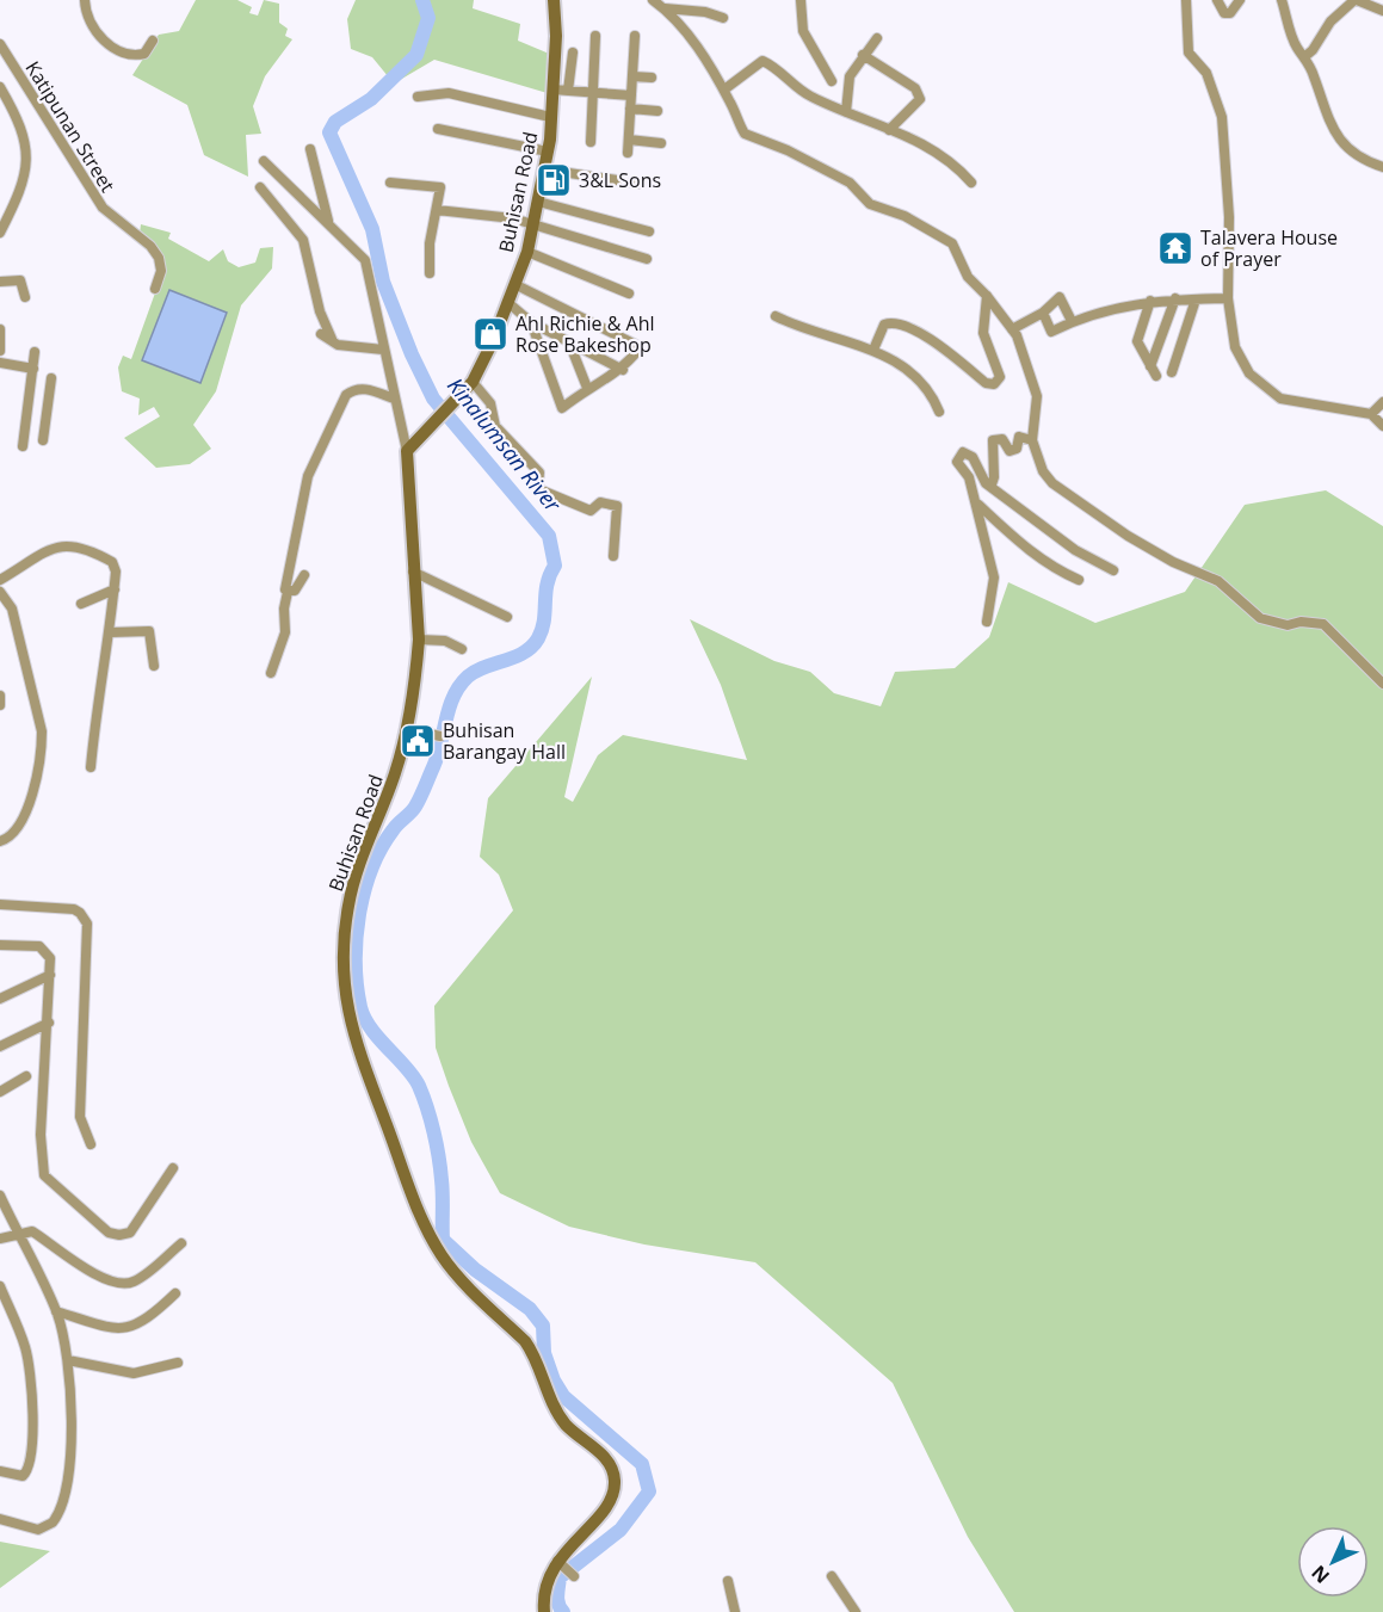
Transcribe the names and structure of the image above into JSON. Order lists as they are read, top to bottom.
{
  "streets": {
    "street": ["Katipunan Street", "Buhisan Road"]
  },
  "water": ["Kinalumsan River"],
  "places": {
    "fuel station": ["3&L Sons"],
    "temple": ["Talavera House of Prayer"],
    "shop": ["Ahl Richie & Ahl Rose Bakeshop"],
    "public building": ["Buhisan Barangay Hall"]
  },
  "north": "bottom left"
}
